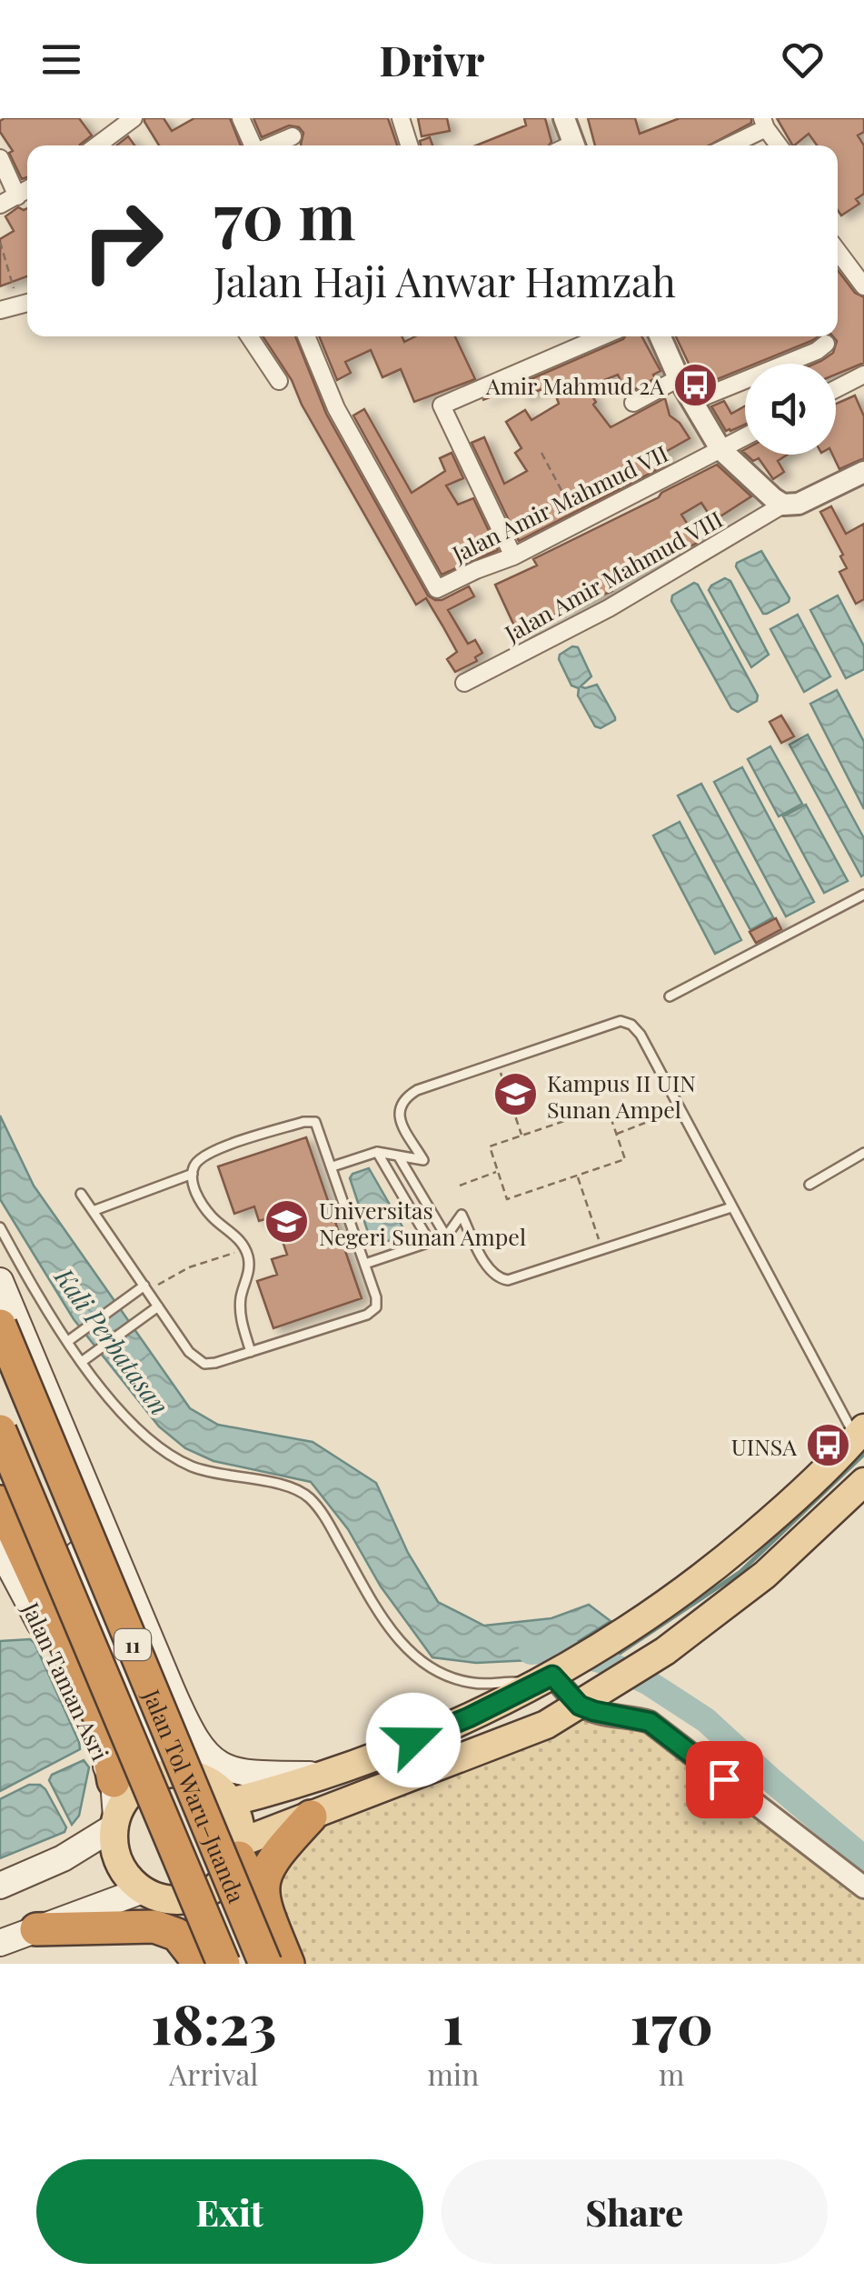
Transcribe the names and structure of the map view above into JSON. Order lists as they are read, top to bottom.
{
  "streets": {
    "highway": ["11", "Jalan Tol Waru–Juanda"],
    "main road": ["Jalan Taman Asri"],
    "street": ["Jalan Amir Mahmud VII", "Jalan Amir Mahmud VIII"]
  },
  "water": ["Kali Perbatasan"],
  "places": {
    "bus stop": ["Amir Mahmud 2A", "UINSA"],
    "school or university": ["Kampus II UIN Sunan Ampel", "Universitas Negeri Sunan Ampel"]
  },
  "page": {
    "header": "Drivr",
    "turn": ["70 m", "Jalan Haji Anwar Hamzah"],
    "eta": [
      "18:23",
      "Arrival",
      "1",
      "min",
      "170",
      "m"
    ],
    "buttons": ["Exit", "Share"]
  }
}
